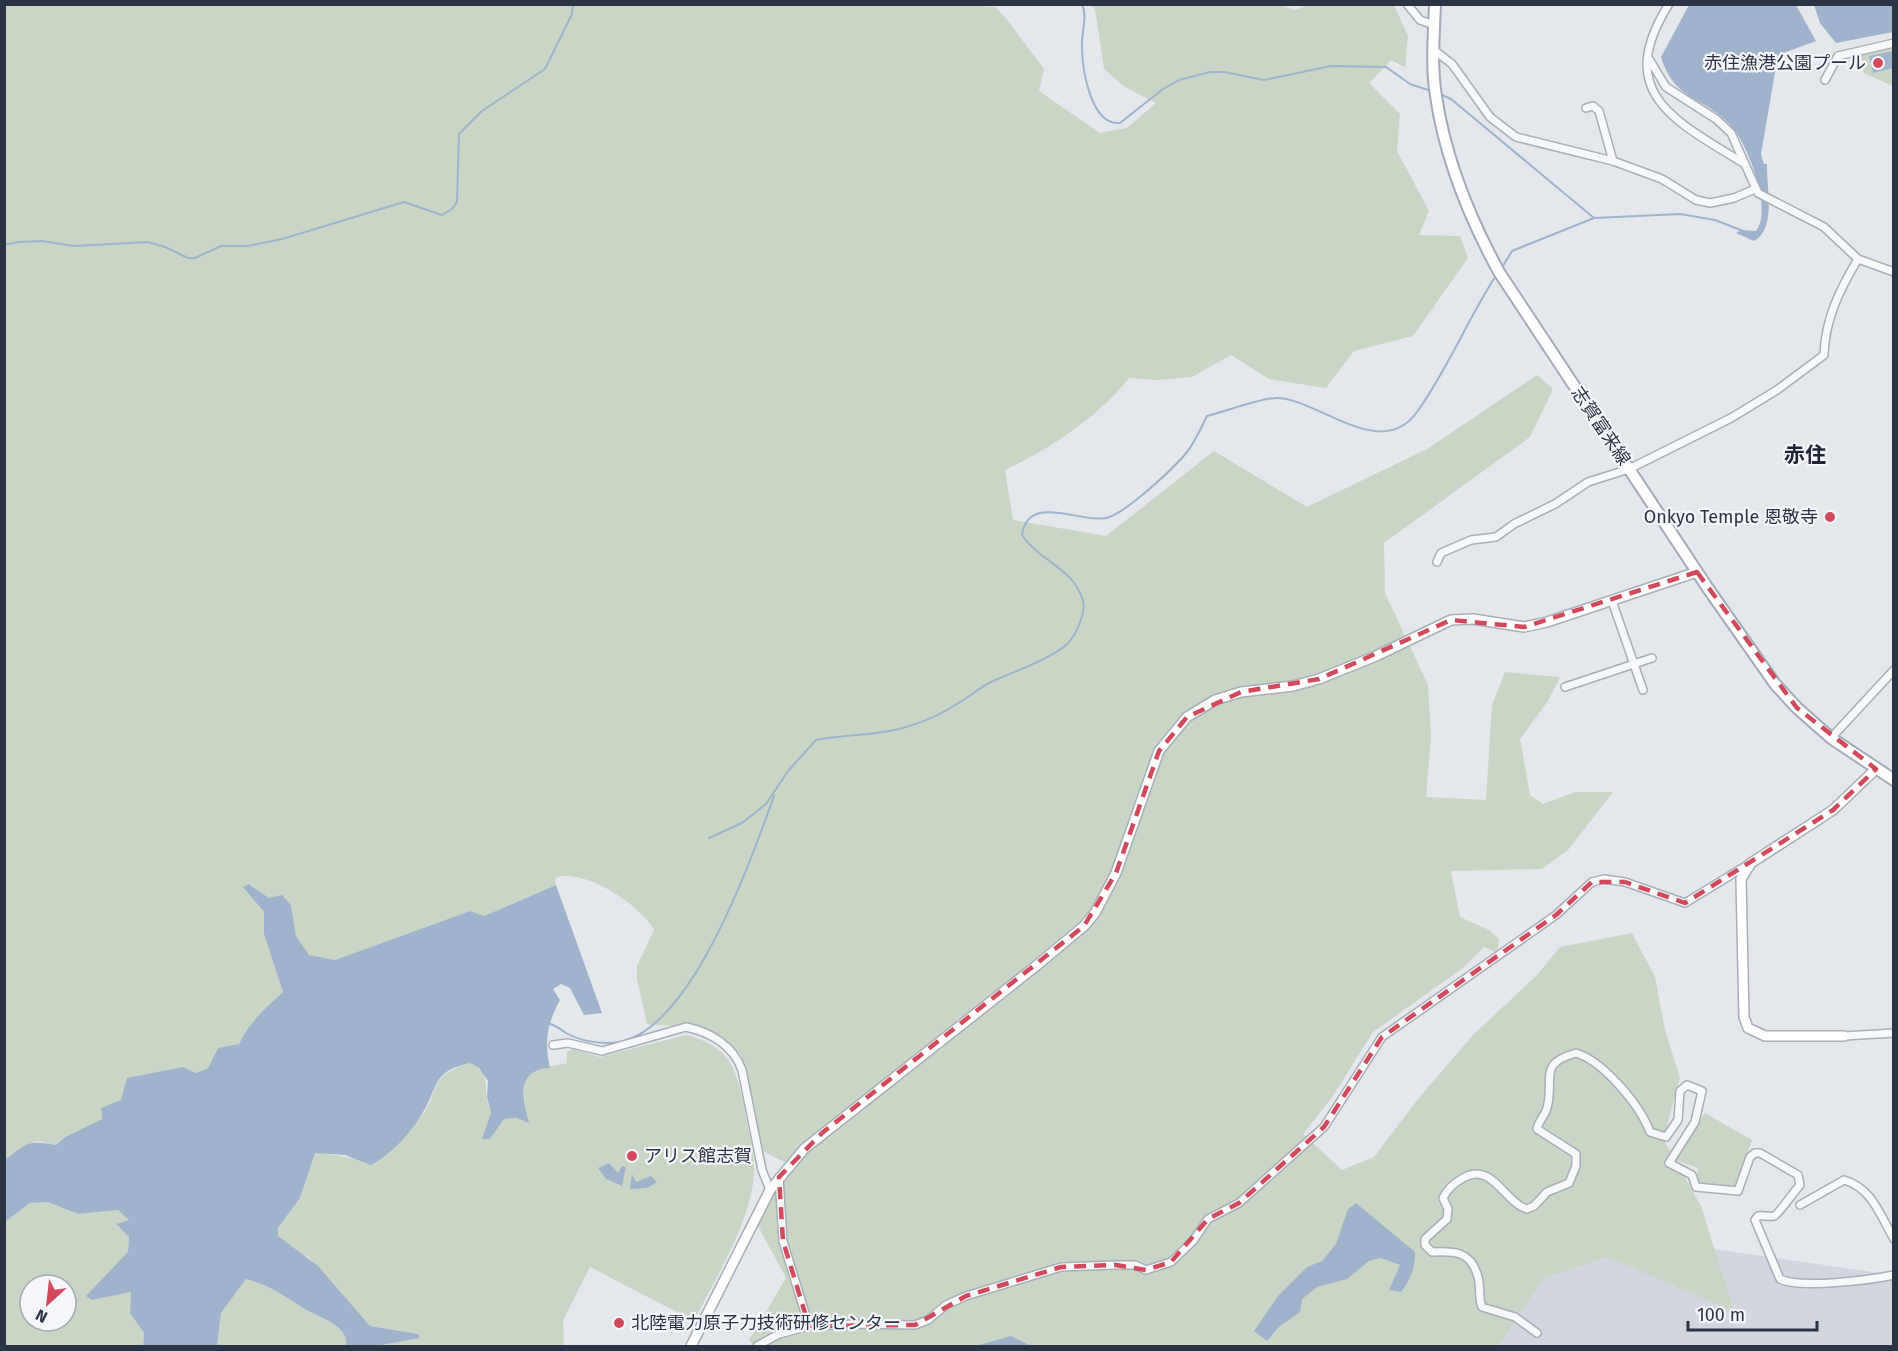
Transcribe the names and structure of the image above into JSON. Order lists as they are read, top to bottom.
{
  "streets": {
    "main road": ["志賀富来線"]
  },
  "districts": ["赤住"],
  "places": [
    "赤住漁港公園プール",
    "Onkyo Temple 恩敬寺",
    "アリス館志賀",
    "北陸電力原子力技術研修センター"
  ],
  "scale_bar": "100 m",
  "north": "bottom left"
}
